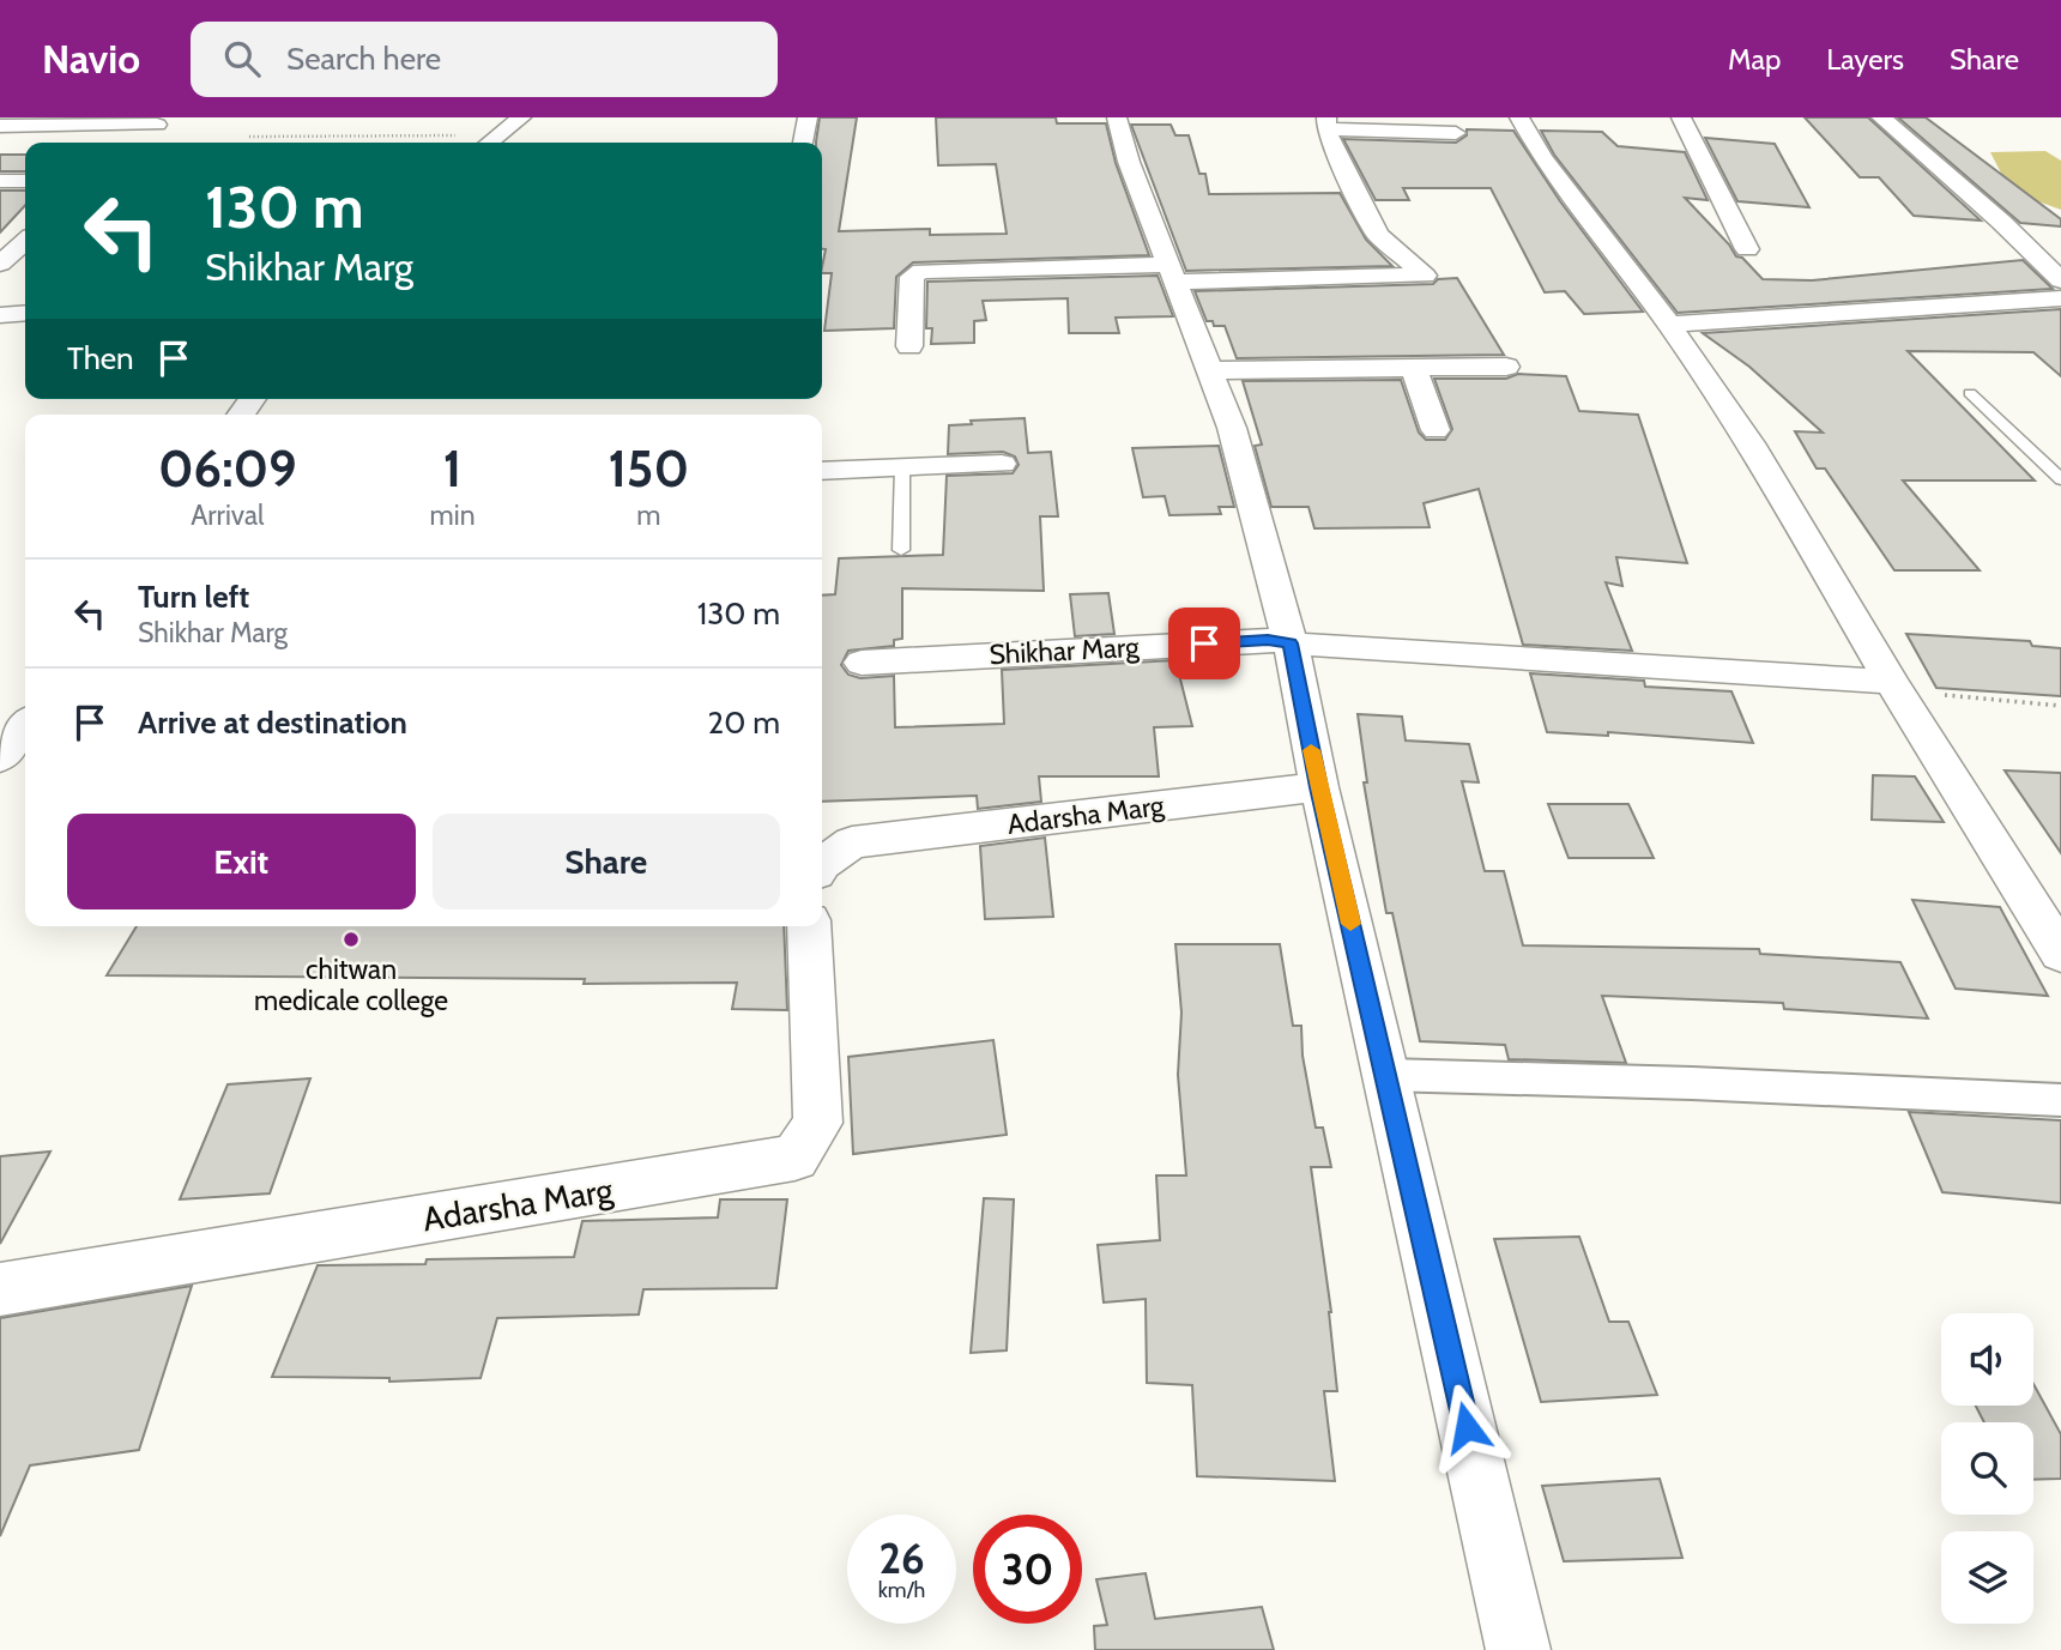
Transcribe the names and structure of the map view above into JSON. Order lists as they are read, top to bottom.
{
  "streets": {
    "street": ["Shikhar Marg", "Adarsha Marg"]
  },
  "places": ["chitwan medicale college"],
  "page": {
    "header": "Navio",
    "search": "Search here",
    "nav": ["Map", "Layers", "Share"],
    "turn": ["130 m", "Shikhar Marg"],
    "then": "Then",
    "eta": [
      "06:09",
      "Arrival",
      "1",
      "min",
      "150",
      "m"
    ],
    "list": [
      {
        "name": "Turn left",
        "note": "Shikhar Marg",
        "value": "130 m"
      },
      {
        "name": "Arrive at destination",
        "value": "20 m"
      }
    ],
    "buttons": ["Exit", "Share"],
    "speed": "26 km/h",
    "limit": "30"
  }
}
